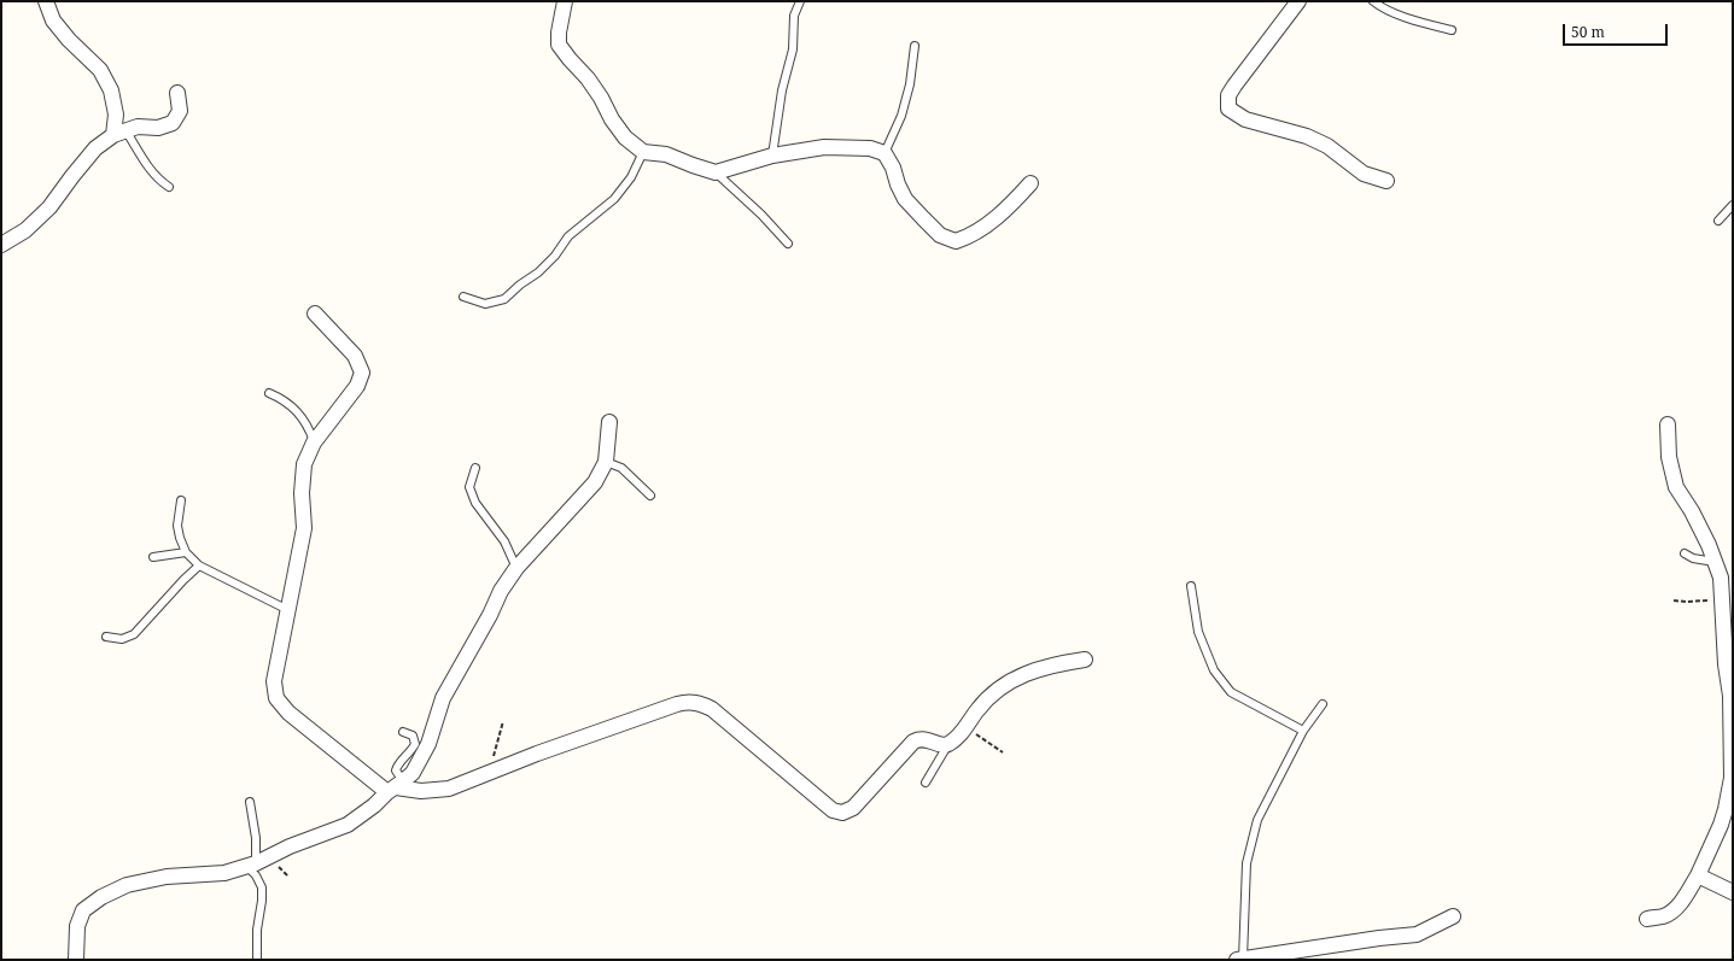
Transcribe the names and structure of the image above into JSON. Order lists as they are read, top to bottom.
{
  "scale_bar": "50 m"
}
